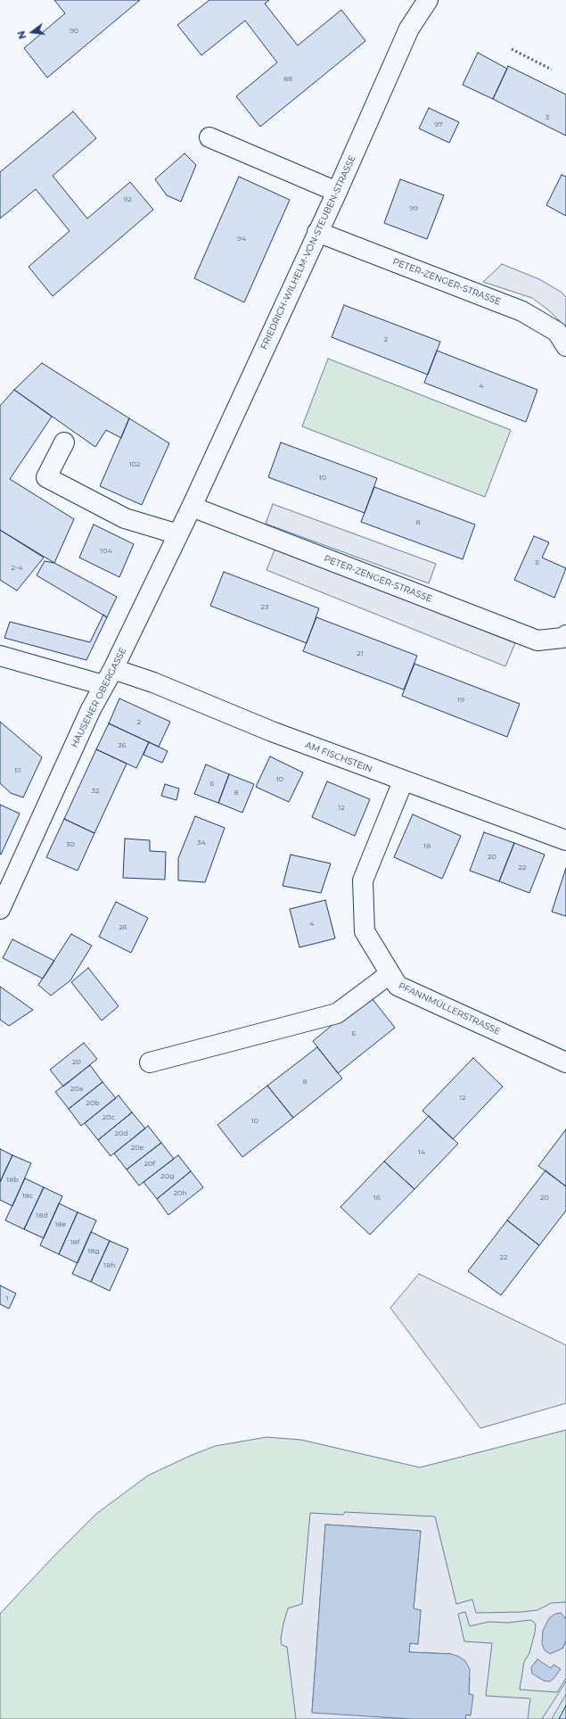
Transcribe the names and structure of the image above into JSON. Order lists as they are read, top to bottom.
{
  "streets": {
    "street": [
      "FRIEDRICH-WILHELM-VON-STEUBEN-STRASSE",
      "PETER-ZENGER-STRASSE",
      "HAUSENER OBERGASSE",
      "AM FISCHSTEIN",
      "PFANNMÜLLERSTRASSE"
    ]
  },
  "crossings": [
    ["FRIEDRICH-WILHELM-VON-STEUBEN-STRASSE", "PETER-ZENGER-STRASSE"],
    ["FRIEDRICH-WILHELM-VON-STEUBEN-STRASSE", "HAUSENER OBERGASSE"],
    ["PETER-ZENGER-STRASSE", "HAUSENER OBERGASSE"],
    ["HAUSENER OBERGASSE", "AM FISCHSTEIN"],
    ["AM FISCHSTEIN", "PFANNMÜLLERSTRASSE"]
  ],
  "house_numbers": [
    "90",
    "88",
    "3",
    "97",
    "92",
    "99",
    "94",
    "2",
    "4",
    "102",
    "10",
    "8",
    "104",
    "6",
    "2-4",
    "23",
    "21",
    "19",
    "2",
    "36",
    "51",
    "10",
    "6",
    "32",
    "8",
    "12",
    "34",
    "30",
    "18",
    "20",
    "22",
    "4",
    "26",
    "6",
    "20",
    "8",
    "20a",
    "12",
    "20b",
    "20c",
    "10",
    "20d",
    "20e",
    "14",
    "20f",
    "20g",
    "18b",
    "20h",
    "18c",
    "16",
    "20",
    "18d",
    "18e",
    "18f",
    "18g",
    "22",
    "18h",
    "1"
  ],
  "north": "left"
}
